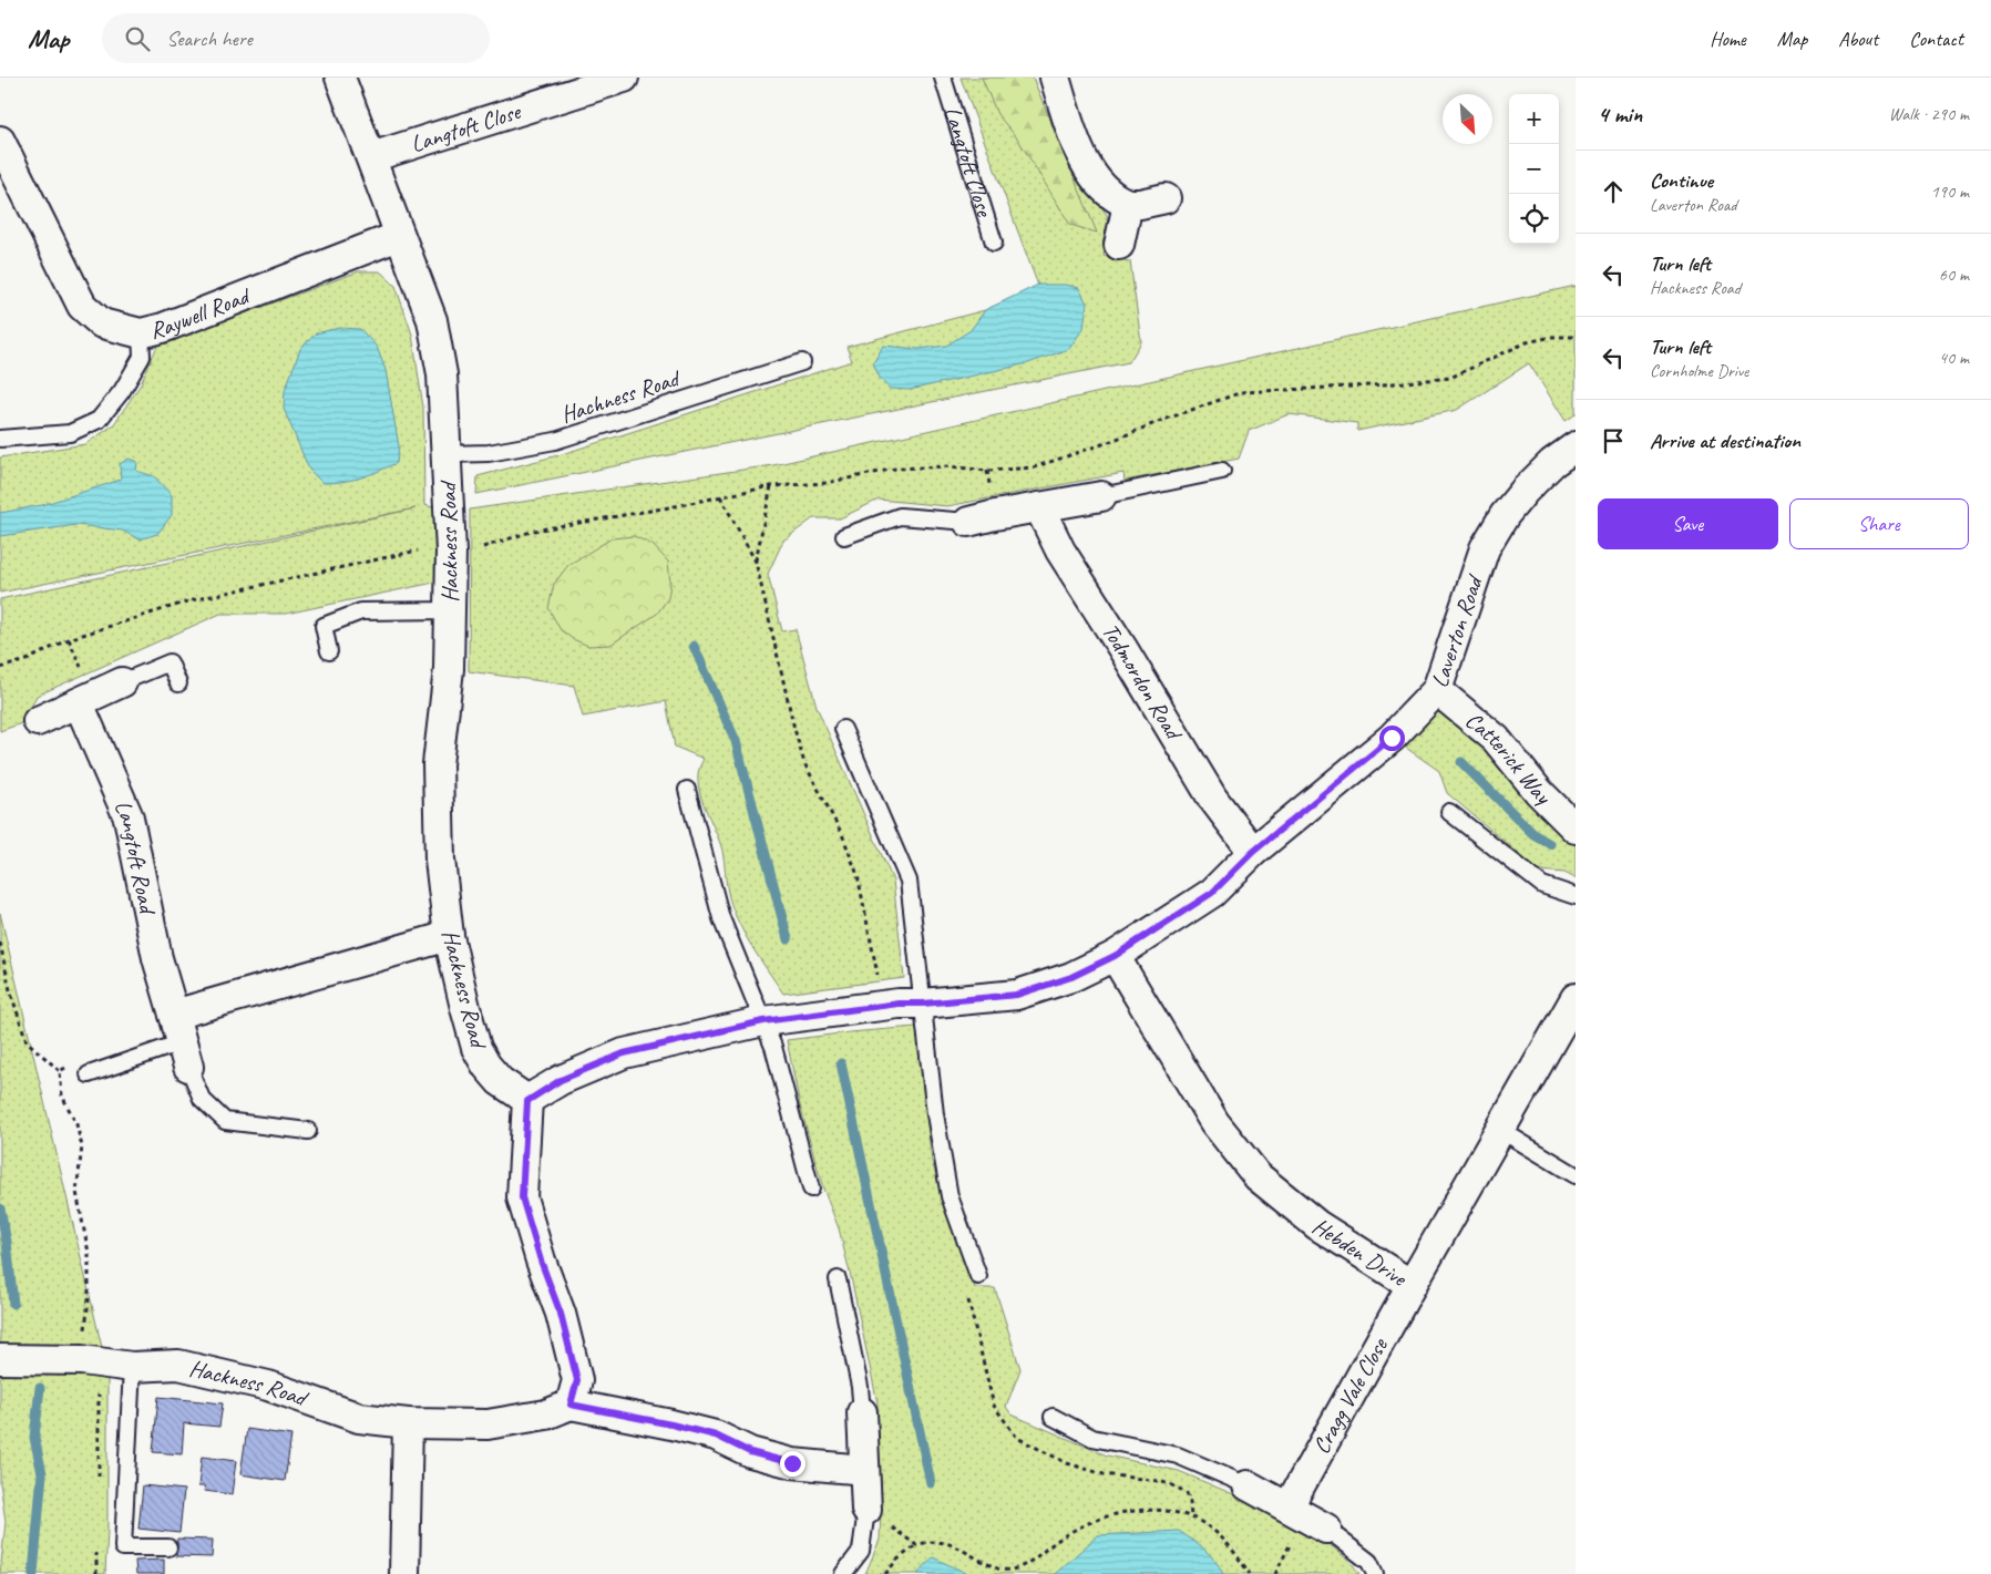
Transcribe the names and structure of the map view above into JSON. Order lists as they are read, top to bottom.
{
  "streets": {
    "street": [
      "Langtoft Close",
      "Raywell Road",
      "Hackness Road",
      "Laverton Road",
      "Todmordon Road",
      "Catterick Way",
      "Langtoft Road",
      "Hebden Drive",
      "Cragg Vale Close"
    ],
    "lane": ["Hachness Road"]
  },
  "crossings": [
    ["Langtoft Close", "Hackness Road"],
    ["Raywell Road", "Hackness Road"],
    ["Hachness Road", "Hackness Road"],
    ["Hackness Road", "Laverton Road"],
    ["Laverton Road", "Todmordon Road"],
    ["Laverton Road", "Catterick Way"],
    ["Laverton Road", "Hebden Drive"],
    ["Hebden Drive", "Cragg Vale Close"]
  ],
  "north": "bottom right",
  "page": {
    "header": "Map",
    "search": "Search here",
    "nav": [
      "Home",
      "Map",
      "About",
      "Contact"
    ],
    "heading": ["4 min", "Walk · 290 m"],
    "map_buttons": ["+", "−"],
    "list": [
      ["Continue", "Laverton Road", "190 m"],
      ["Turn left", "Hackness Road", "60 m"],
      ["Turn left", "Cornholme Drive", "40 m"],
      "Arrive at destination"
    ],
    "buttons": ["Save", "Share"]
  }
}
